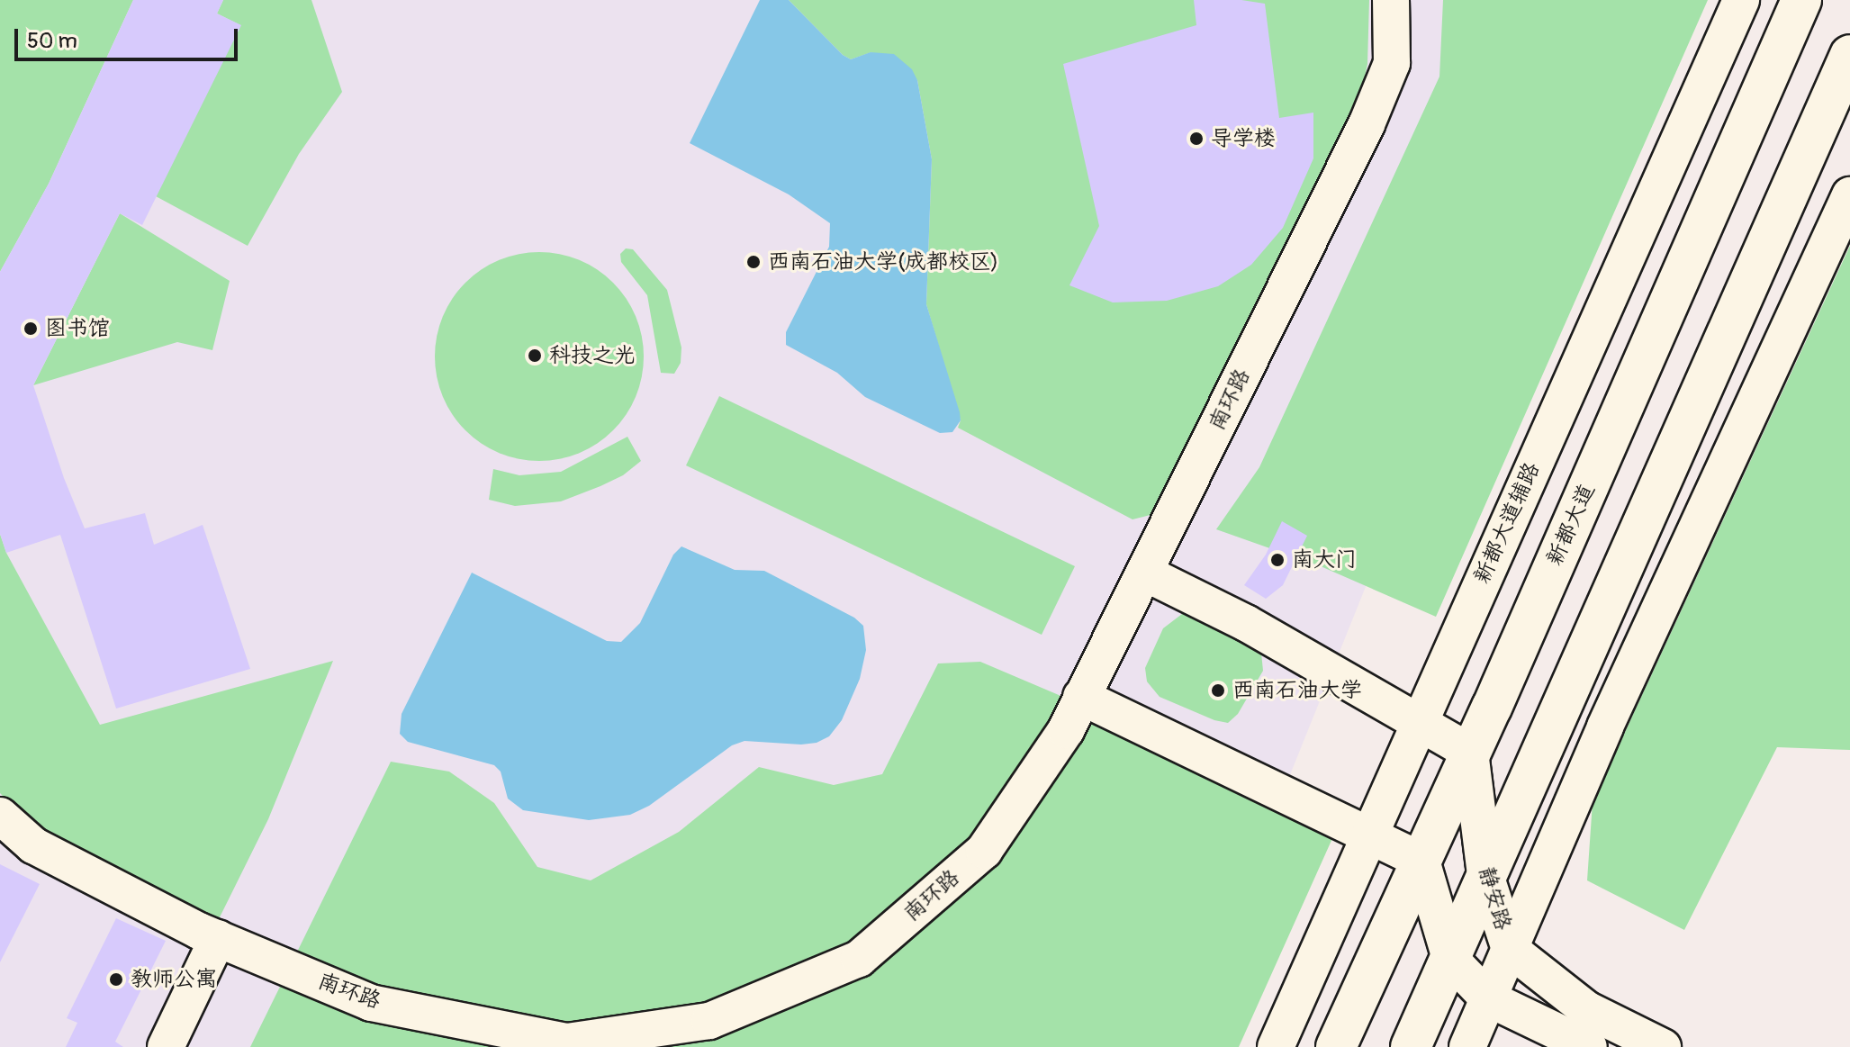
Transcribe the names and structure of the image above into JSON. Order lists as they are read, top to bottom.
{
  "streets": {
    "main road": ["新都大道"],
    "street": ["南环路", "新都大道辅路", "静安路"]
  },
  "crossings": [
    ["新都大道", "静安路"]
  ],
  "places": [
    "导学楼",
    "西南石油大学(成都校区)",
    "图书馆",
    "科技之光",
    "南大门",
    "西南石油大学",
    "教师公寓"
  ],
  "scale_bar": "50 m"
}
